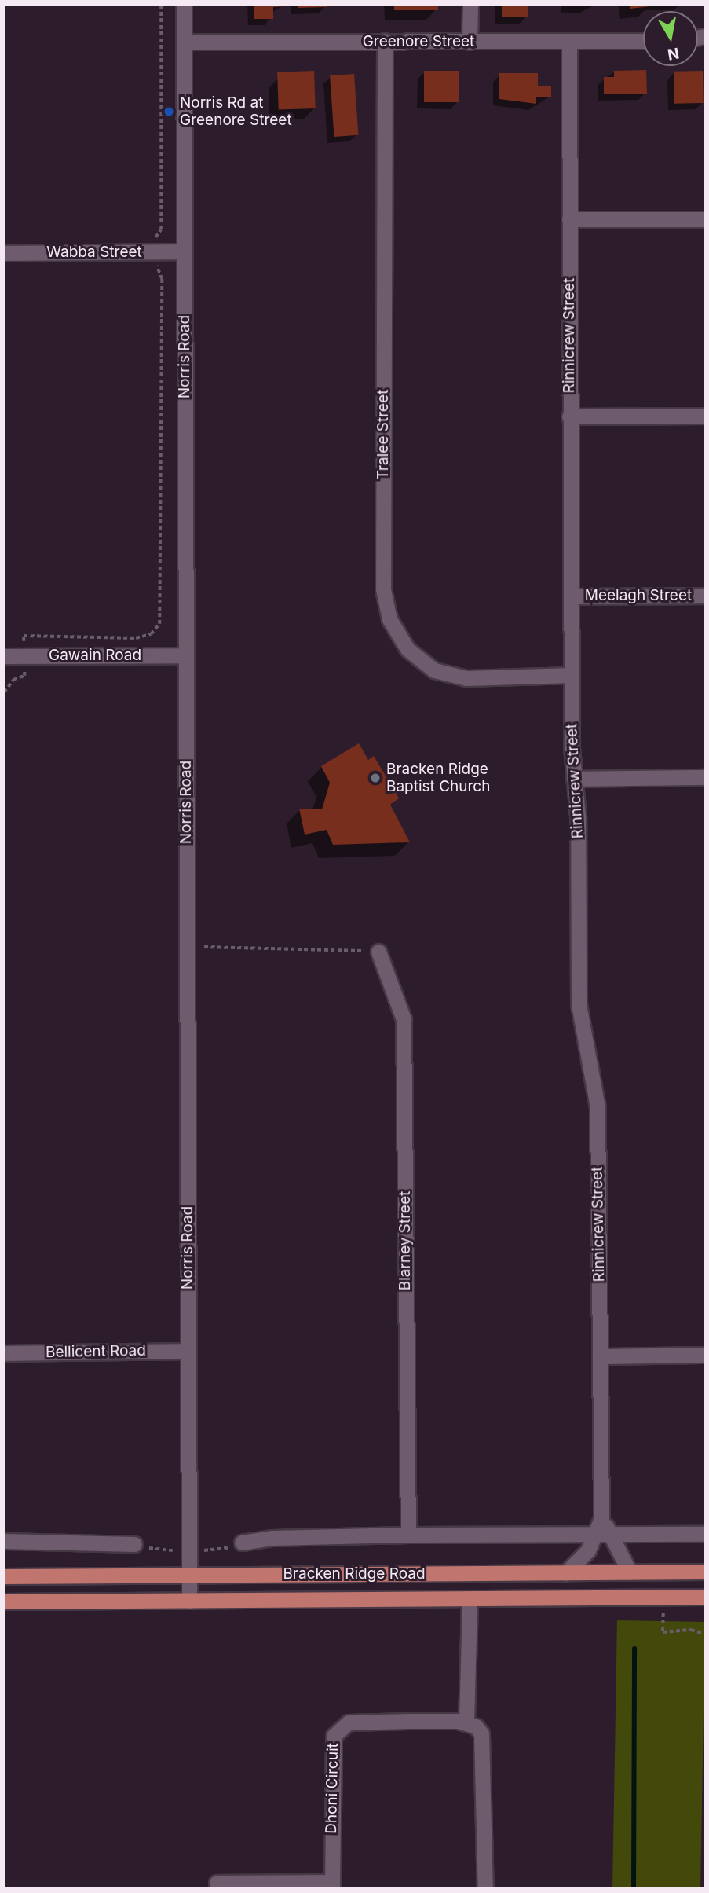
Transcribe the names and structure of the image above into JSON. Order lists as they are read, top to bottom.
{
  "streets": {
    "main road": ["Bracken Ridge Road"],
    "street": [
      "Greenore Street",
      "Wabba Street",
      "Rinnicrew Street",
      "Norris Road",
      "Tralee Street",
      "Meelagh Street",
      "Gawain Road",
      "Blarney Street",
      "Bellicent Road",
      "Dhoni Circuit"
    ]
  },
  "crossings": [
    ["Greenore Street", "Rinnicrew Street"],
    ["Greenore Street", "Norris Road"],
    ["Greenore Street", "Tralee Street"],
    ["Wabba Street", "Norris Road"],
    ["Rinnicrew Street", "Tralee Street"],
    ["Rinnicrew Street", "Meelagh Street"],
    ["Rinnicrew Street", "Bracken Ridge Road"],
    ["Norris Road", "Gawain Road"],
    ["Norris Road", "Bellicent Road"],
    ["Norris Road", "Bracken Ridge Road"]
  ],
  "places": ["Norris Rd at Greenore Street", "Bracken Ridge Baptist Church"],
  "north": "bottom"
}
